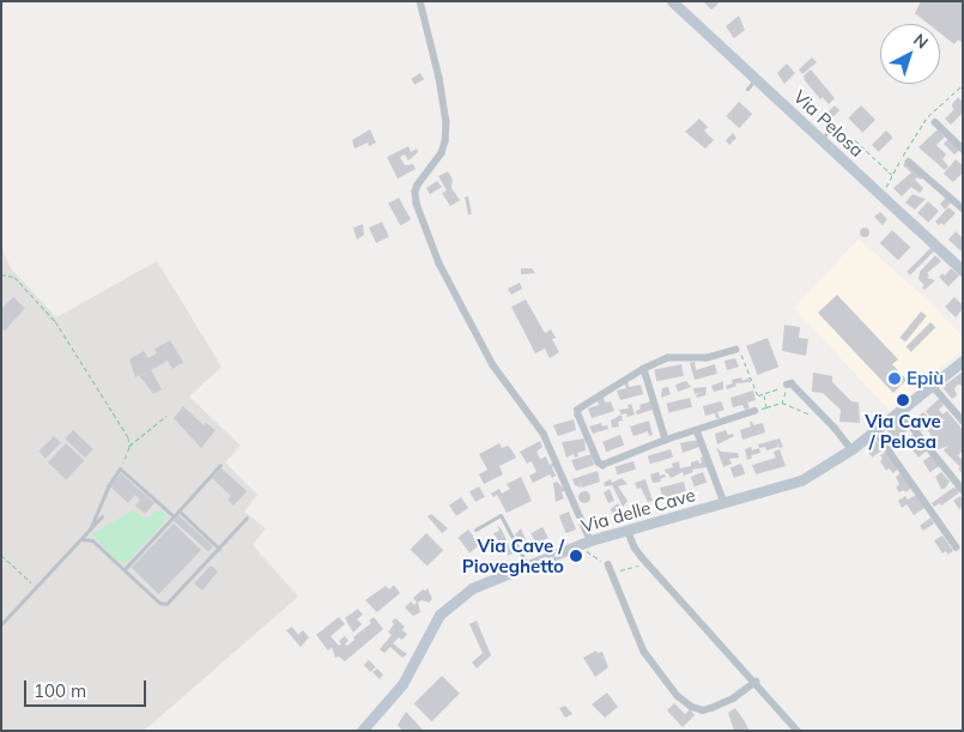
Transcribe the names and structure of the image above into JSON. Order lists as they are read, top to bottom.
{
  "streets": {
    "street": ["Via Pelosa", "Via delle Cave"]
  },
  "places": ["Epiù", "Via Cave / Pelosa", "Via Cave / Pioveghetto"],
  "scale_bar": "100 m",
  "north": "top right"
}
